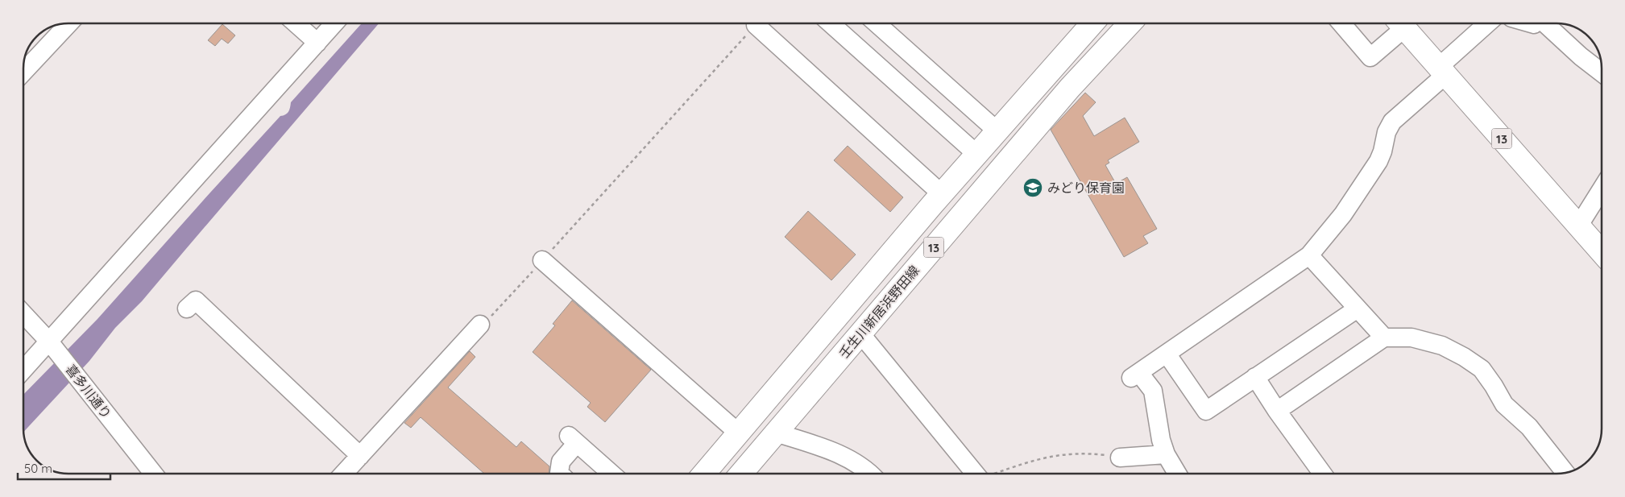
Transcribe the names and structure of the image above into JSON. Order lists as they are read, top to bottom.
{
  "streets": {
    "main road": ["13", "壬生川新居浜野田線"],
    "street": ["喜多川通り"]
  },
  "places": {
    "school or university": ["みどり保育園"]
  },
  "scale_bar": "50 m"
}
